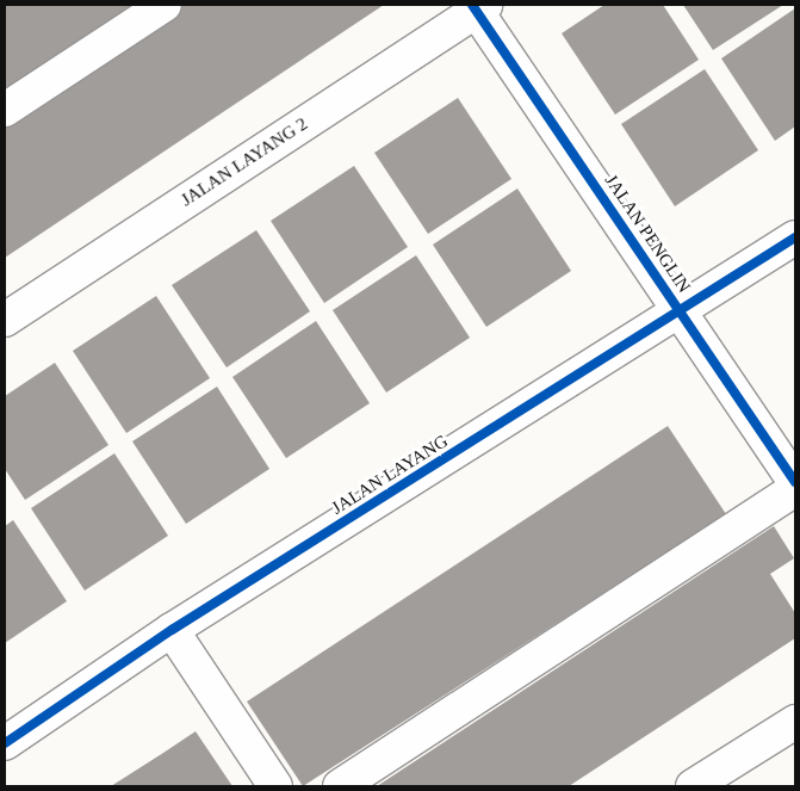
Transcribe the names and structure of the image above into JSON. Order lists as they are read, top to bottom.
{
  "streets": {
    "street": ["JALAN LAYANG 2", "JALAN PENGLIN", "JALAN LAYANG"]
  },
  "crossings": [
    ["JALAN LAYANG 2", "JALAN PENGLIN"],
    ["JALAN PENGLIN", "JALAN LAYANG"]
  ]
}
